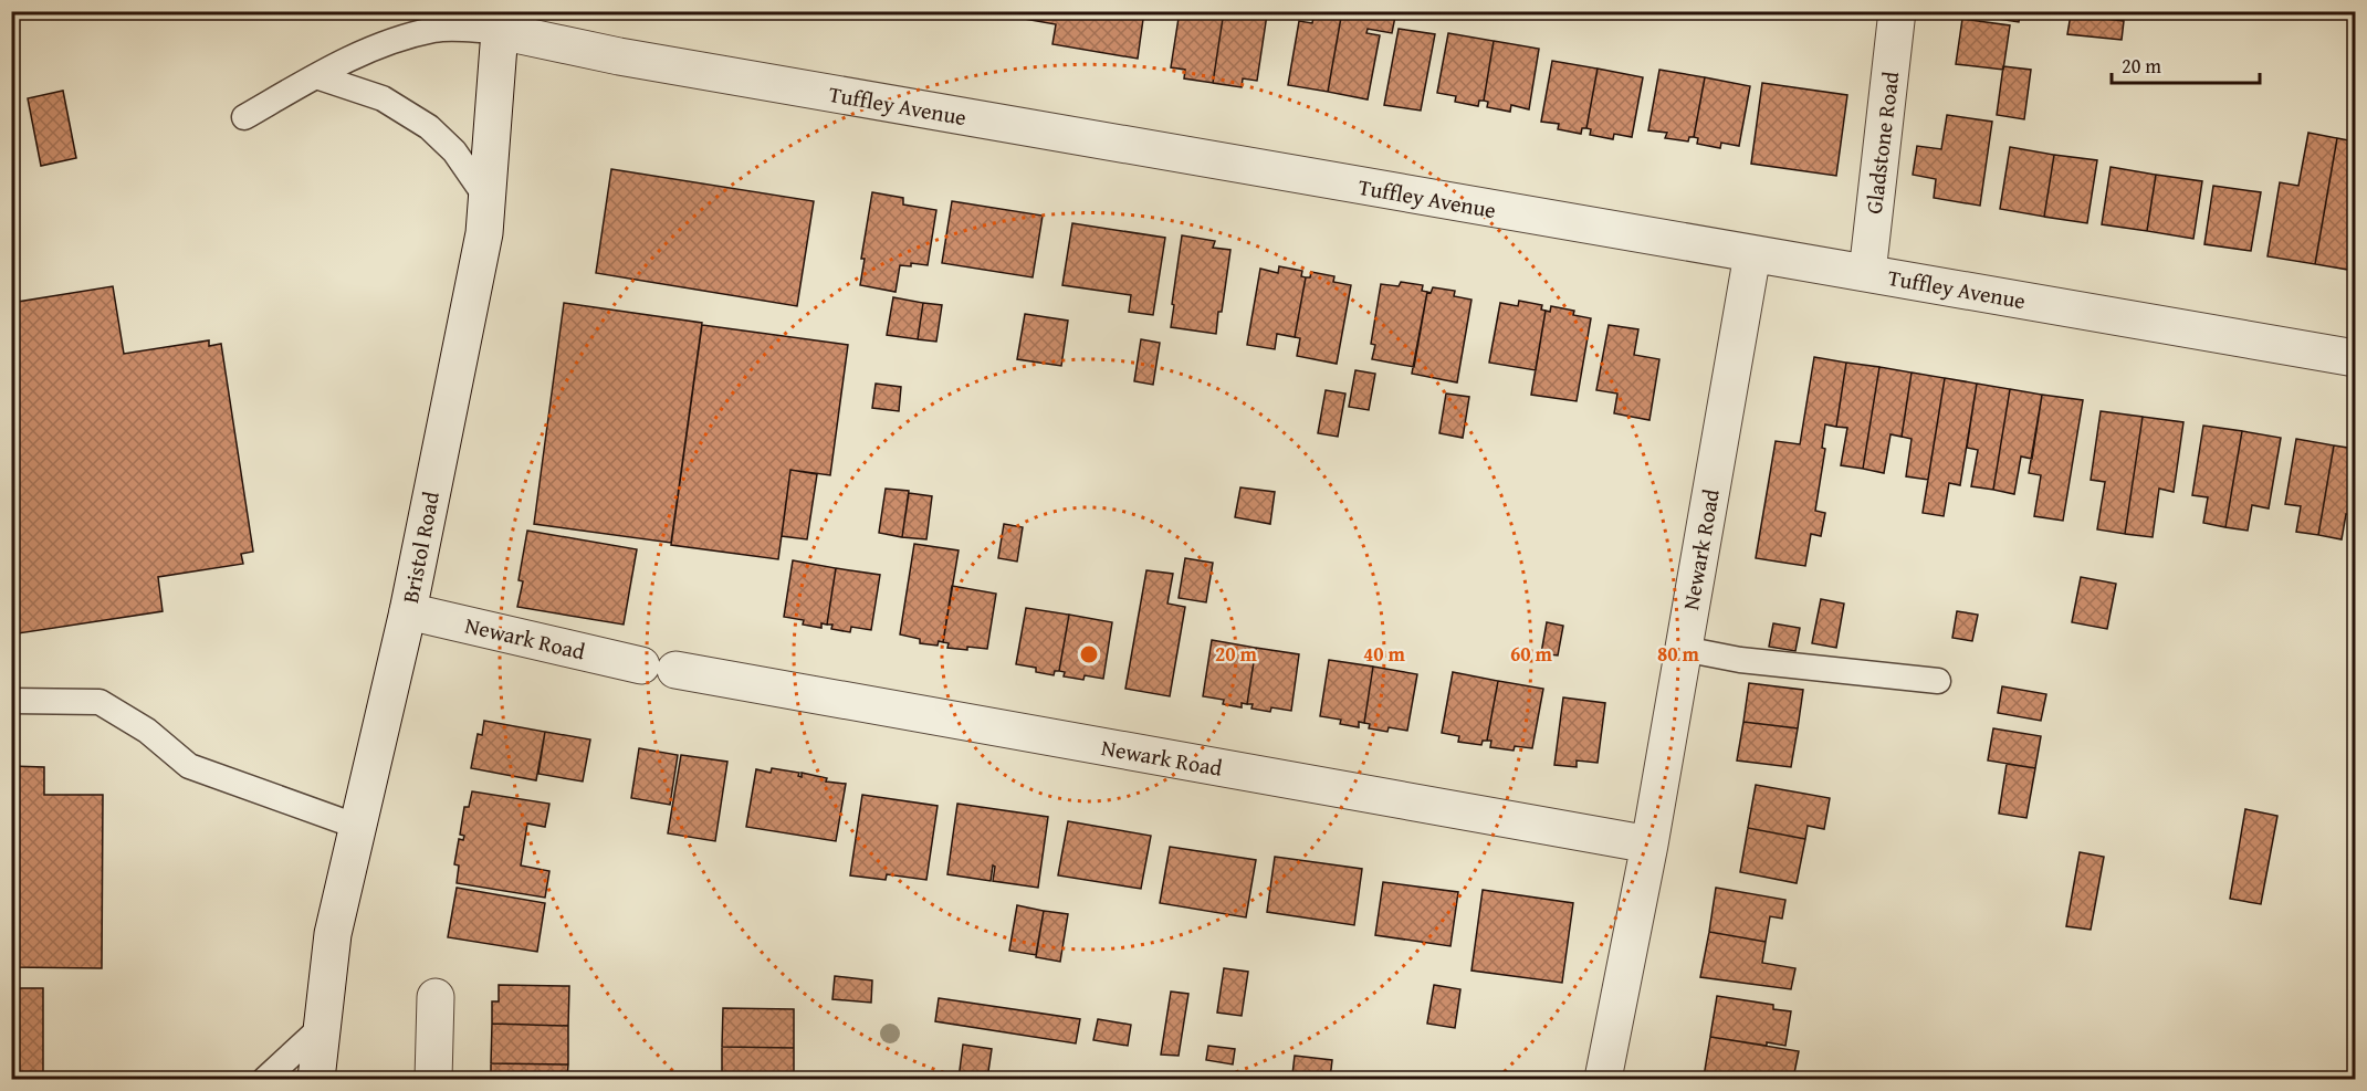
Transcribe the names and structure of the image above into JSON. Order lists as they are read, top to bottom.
{
  "streets": {
    "street": [
      "Tuffley Avenue",
      "Gladstone Road",
      "Bristol Road",
      "Newark Road"
    ]
  },
  "crossings": [
    ["Tuffley Avenue", "Gladstone Road"],
    ["Tuffley Avenue", "Bristol Road"],
    ["Tuffley Avenue", "Newark Road"],
    ["Bristol Road", "Newark Road"]
  ],
  "scale_bar": "20 m",
  "rings": [
    "20 m",
    "40 m",
    "60 m",
    "80 m"
  ]
}
